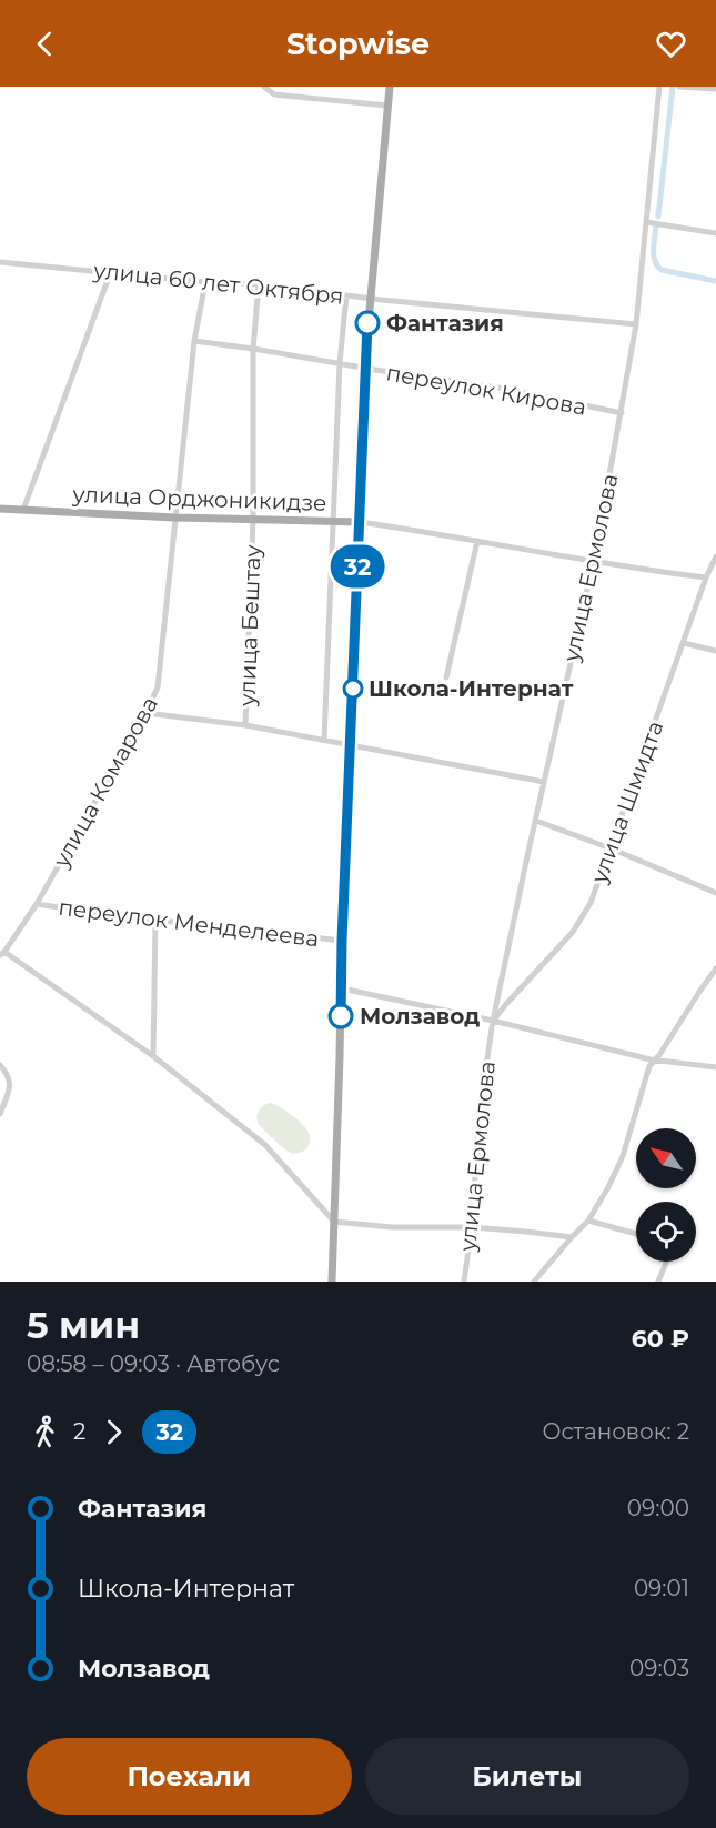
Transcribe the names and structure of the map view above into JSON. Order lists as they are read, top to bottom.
{
  "streets": {
    "main road": ["улица Орджоникидзе"],
    "street": [
      "улица 60 лет Октября",
      "переулок Кирова",
      "улица Ермолова",
      "улица Бештау",
      "улица Комарова",
      "улица Шмидта",
      "переулок Менделеева"
    ]
  },
  "crossings": [
    ["улица 60 лет Октября", "улица Ермолова"],
    ["улица 60 лет Октября", "улица Бештау"],
    ["улица 60 лет Октября", "улица Комарова"],
    ["переулок Кирова", "улица Ермолова"],
    ["переулок Кирова", "улица Бештау"],
    ["переулок Кирова", "улица Комарова"],
    ["улица Орджоникидзе", "улица Ермолова"],
    ["улица Орджоникидзе", "улица Бештау"],
    ["улица Орджоникидзе", "улица Комарова"],
    ["улица Орджоникидзе", "улица Шмидта"],
    ["улица Ермолова", "улица Шмидта"],
    ["улица Комарова", "переулок Менделеева"]
  ],
  "places": ["Фантазия", "Школа-Интернат", "Молзавод"],
  "lines": ["bus line 32"],
  "north": "top left",
  "page": {
    "header": "Stopwise",
    "on_map": "32",
    "heading": ["5 мин", "08:58 – 09:03 · Автобус", "60 ₽"],
    "legs": ["2", "32", "Остановок: 2"],
    "list": [
      {
        "name": "Фантазия",
        "value": "09:00"
      },
      {
        "name": "Школа-Интернат",
        "value": "09:01"
      },
      {
        "name": "Молзавод",
        "value": "09:03"
      }
    ],
    "buttons": ["Поехали", "Билеты"]
  }
}
